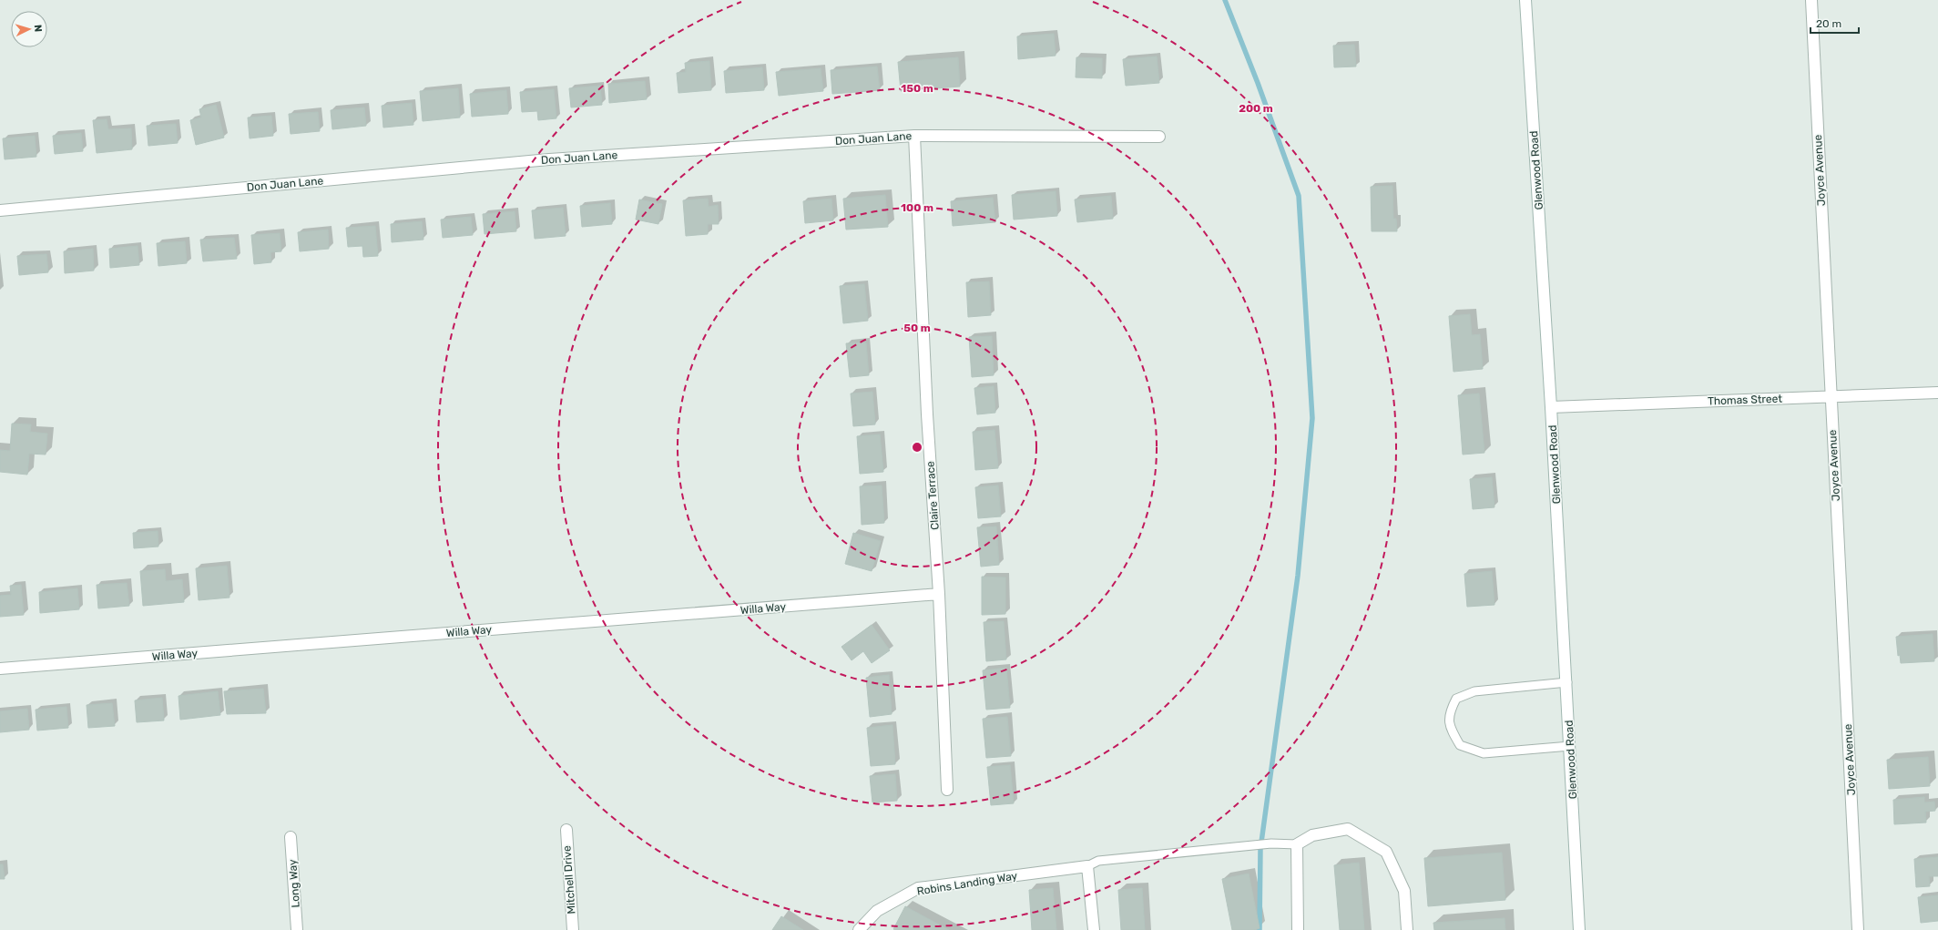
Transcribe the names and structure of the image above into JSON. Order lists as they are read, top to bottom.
{
  "streets": {
    "street": [
      "Don Juan Lane",
      "Glenwood Road",
      "Joyce Avenue",
      "Thomas Street",
      "Claire Terrace",
      "Willa Way",
      "Mitchell Drive",
      "Long Way",
      "Robins Landing Way"
    ]
  },
  "crossings": [
    ["Don Juan Lane", "Claire Terrace"],
    ["Glenwood Road", "Thomas Street"],
    ["Joyce Avenue", "Thomas Street"],
    ["Claire Terrace", "Willa Way"]
  ],
  "scale_bar": "20 m",
  "north": "right",
  "rings": [
    "150 m",
    "200 m",
    "100 m",
    "50 m"
  ]
}
